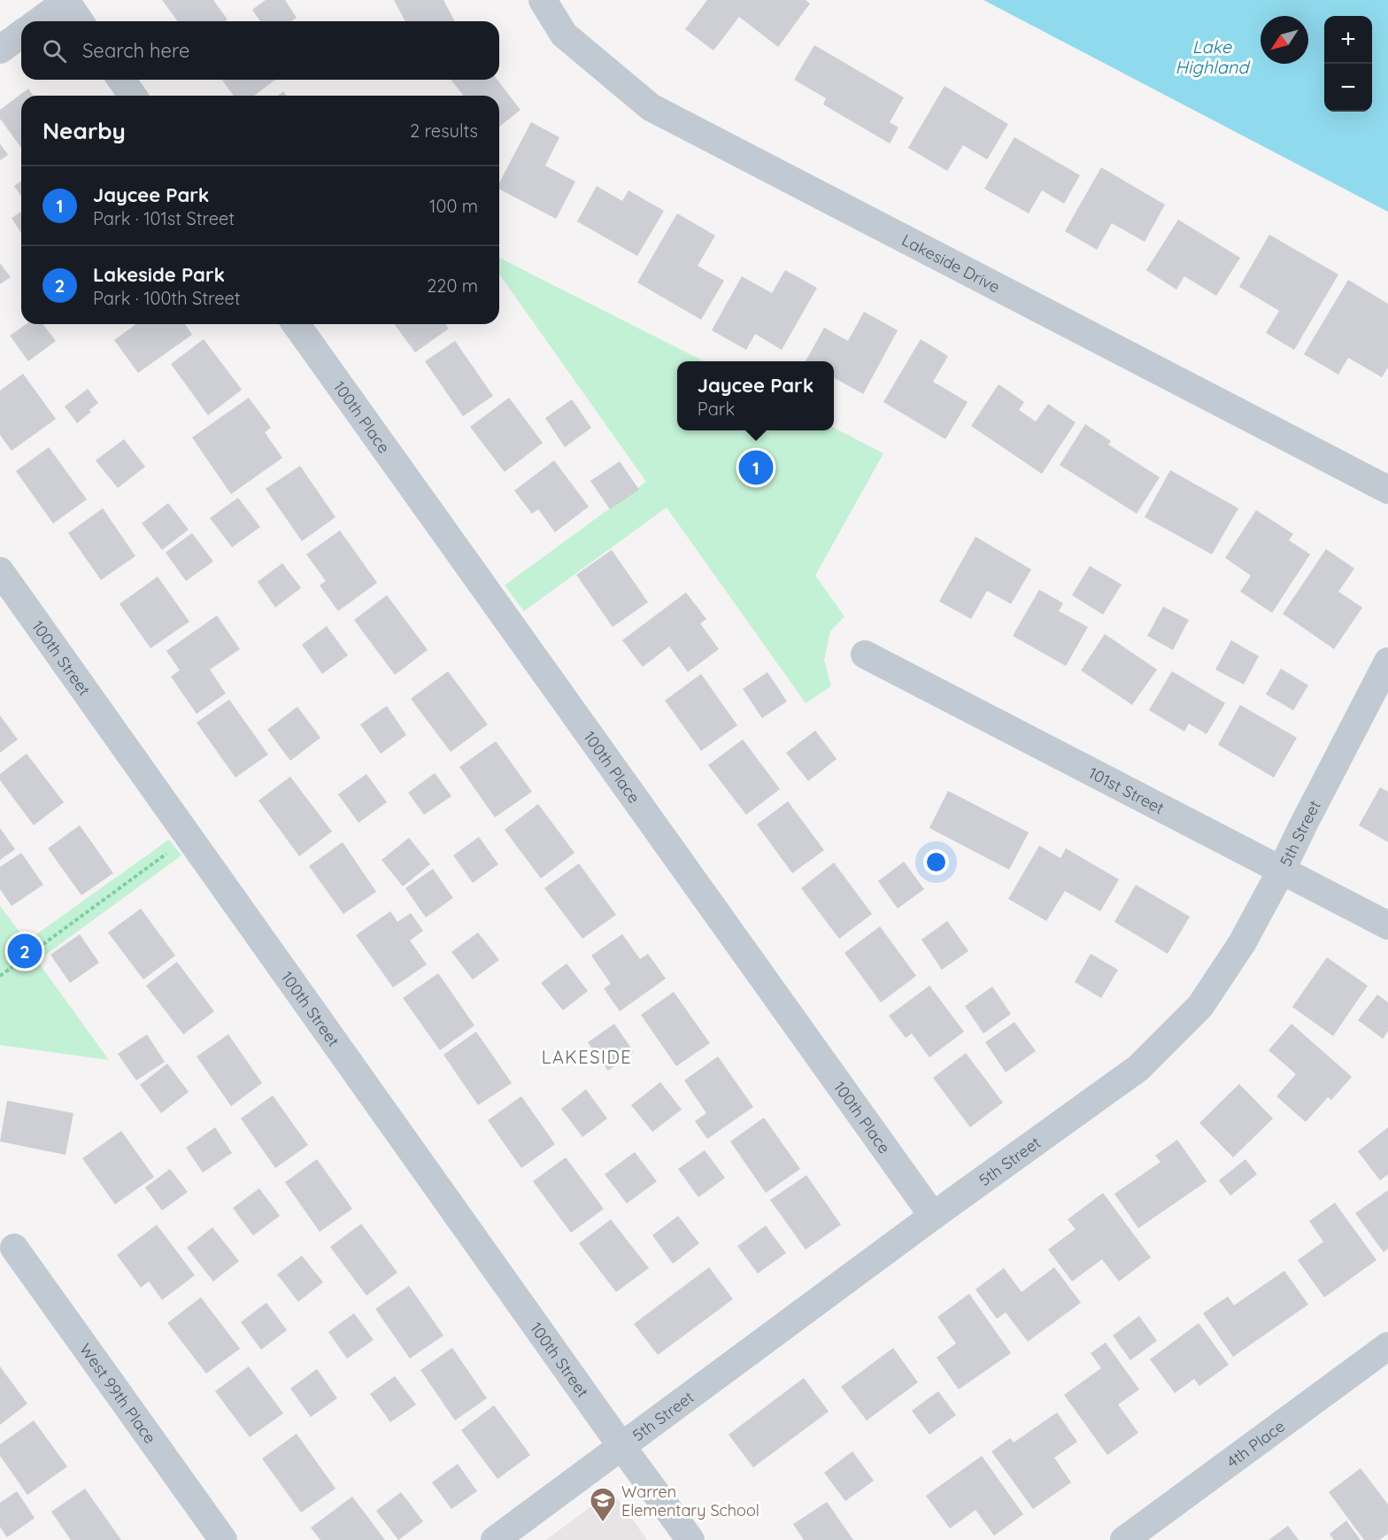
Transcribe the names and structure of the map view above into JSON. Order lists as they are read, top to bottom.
{
  "streets": {
    "street": [
      "Lakeside Drive",
      "100th Place",
      "100th Street",
      "101st Street",
      "5th Street",
      "West 99th Place",
      "4th Place"
    ]
  },
  "crossings": [
    ["100th Place", "5th Street"],
    ["100th Street", "5th Street"],
    ["101st Street", "5th Street"]
  ],
  "districts": ["LAKESIDE"],
  "water": ["Lake Highland"],
  "places": {
    "school or university": ["Warren Elementary School"]
  },
  "north": "bottom left",
  "page": {
    "map_buttons": ["+", "−"],
    "search": "Search here",
    "heading": ["Nearby", "2 results"],
    "list": [
      {
        "mark": "1",
        "name": "Jaycee Park",
        "note": "Park · 101st Street",
        "value": "100 m"
      },
      {
        "mark": "2",
        "name": "Lakeside Park",
        "note": "Park · 100th Street",
        "value": "220 m"
      }
    ],
    "popup": ["Jaycee Park", "Park"],
    "pins": ["1", "2"]
  }
}
